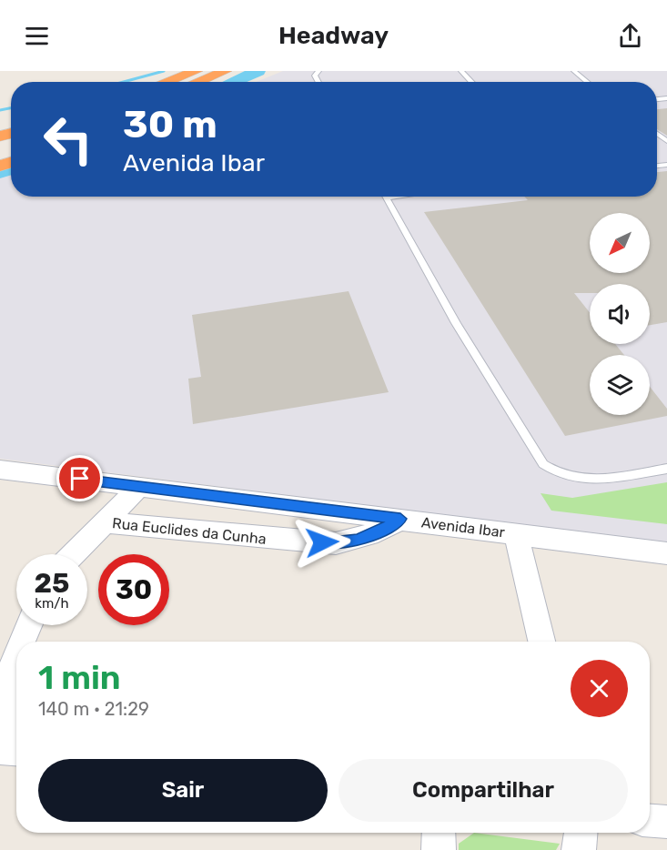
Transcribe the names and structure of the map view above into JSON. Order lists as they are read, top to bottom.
{
  "streets": {
    "street": ["Avenida Ibar", "Rua Euclides da Cunha"]
  },
  "crossings": [
    ["Avenida Ibar", "Rua Euclides da Cunha"]
  ],
  "north": "bottom left",
  "page": {
    "header": "Headway",
    "turn": ["30 m", "Avenida Ibar"],
    "speed": "25 km/h",
    "limit": "30",
    "heading": ["1 min", "140 m · 21:29"],
    "buttons": ["Sair", "Compartilhar"]
  }
}
